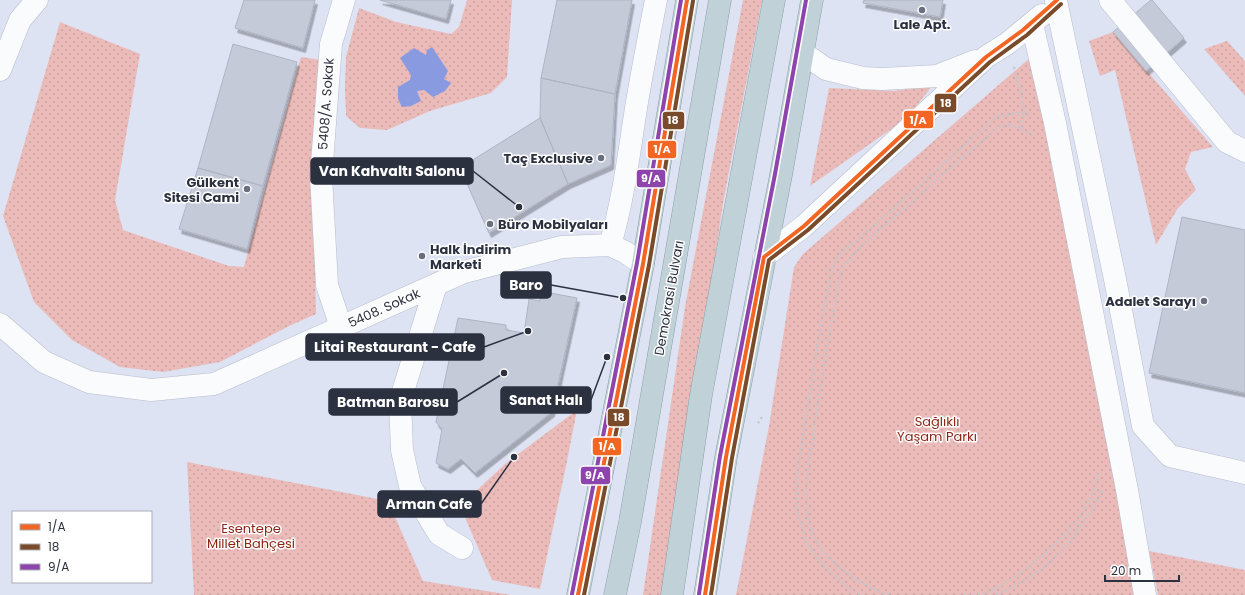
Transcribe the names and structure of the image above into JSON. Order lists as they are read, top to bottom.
{
  "streets": {
    "highway": ["Demokrasi Bulvarı"],
    "street": ["5408/A. Sokak", "5408. Sokak"]
  },
  "crossings": [
    ["5408/A. Sokak", "5408. Sokak"]
  ],
  "parks": ["Sağlıklı Yaşam Parkı", "Esentepe Millet Bahçesi"],
  "places": [
    "Lale Apt.",
    "Taç Exclusive",
    "Gülkent Sitesi Cami",
    "Van Kahvaltı Salonu",
    "Büro Mobilyaları",
    "Halk İndirim Marketi",
    "Baro",
    "Adalet Sarayı",
    "Litai Restaurant - Cafe",
    "Sanat Halı",
    "Batman Barosu",
    "Arman Cafe"
  ],
  "lines": ["transit line 1/A", "transit line 9/A", "transit line 18"],
  "legend": ["1/A", "18", "9/A"],
  "scale_bar": "20 m"
}
